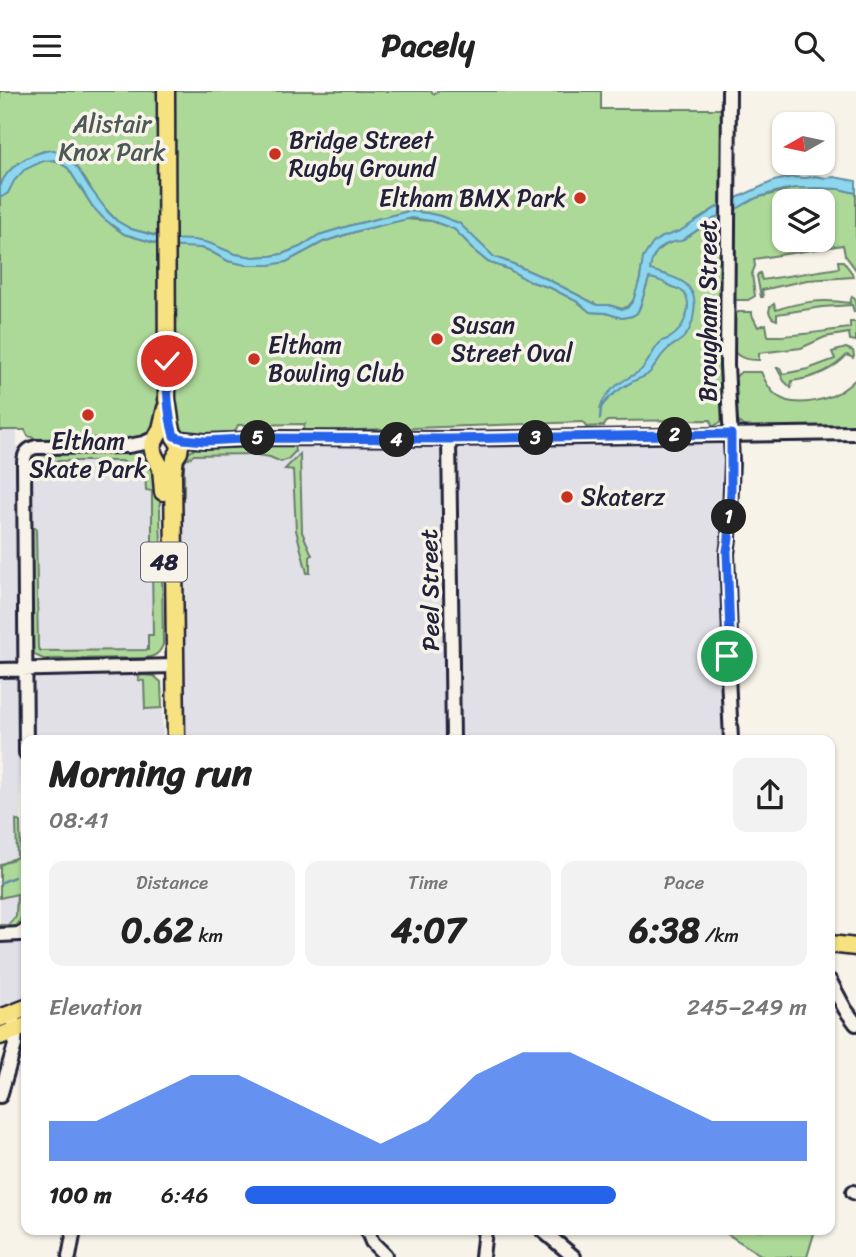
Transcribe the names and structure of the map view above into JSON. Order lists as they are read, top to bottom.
{
  "streets": {
    "main road": ["48"],
    "street": ["Brougham Street", "Peel Street"]
  },
  "parks": ["Alistair Knox Park"],
  "places": [
    "Bridge Street Rugby Ground",
    "Eltham BMX Park",
    "Susan Street Oval",
    "Eltham Bowling Club",
    "Eltham Skate Park",
    "Skaterz"
  ],
  "north": "left",
  "page": {
    "header": "Pacely",
    "pins": [
      "2",
      "3",
      "5",
      "4",
      "1"
    ],
    "heading": ["Morning run", "08:41"],
    "stats": [
      ["Distance", "0.62 km"],
      ["Time", "4:07"],
      ["Pace", "6:38 /km"]
    ],
    "chart": ["Elevation", "245–249 m"],
    "list": [
      {
        "name": "100 m",
        "note": "6:46"
      }
    ]
  }
}
